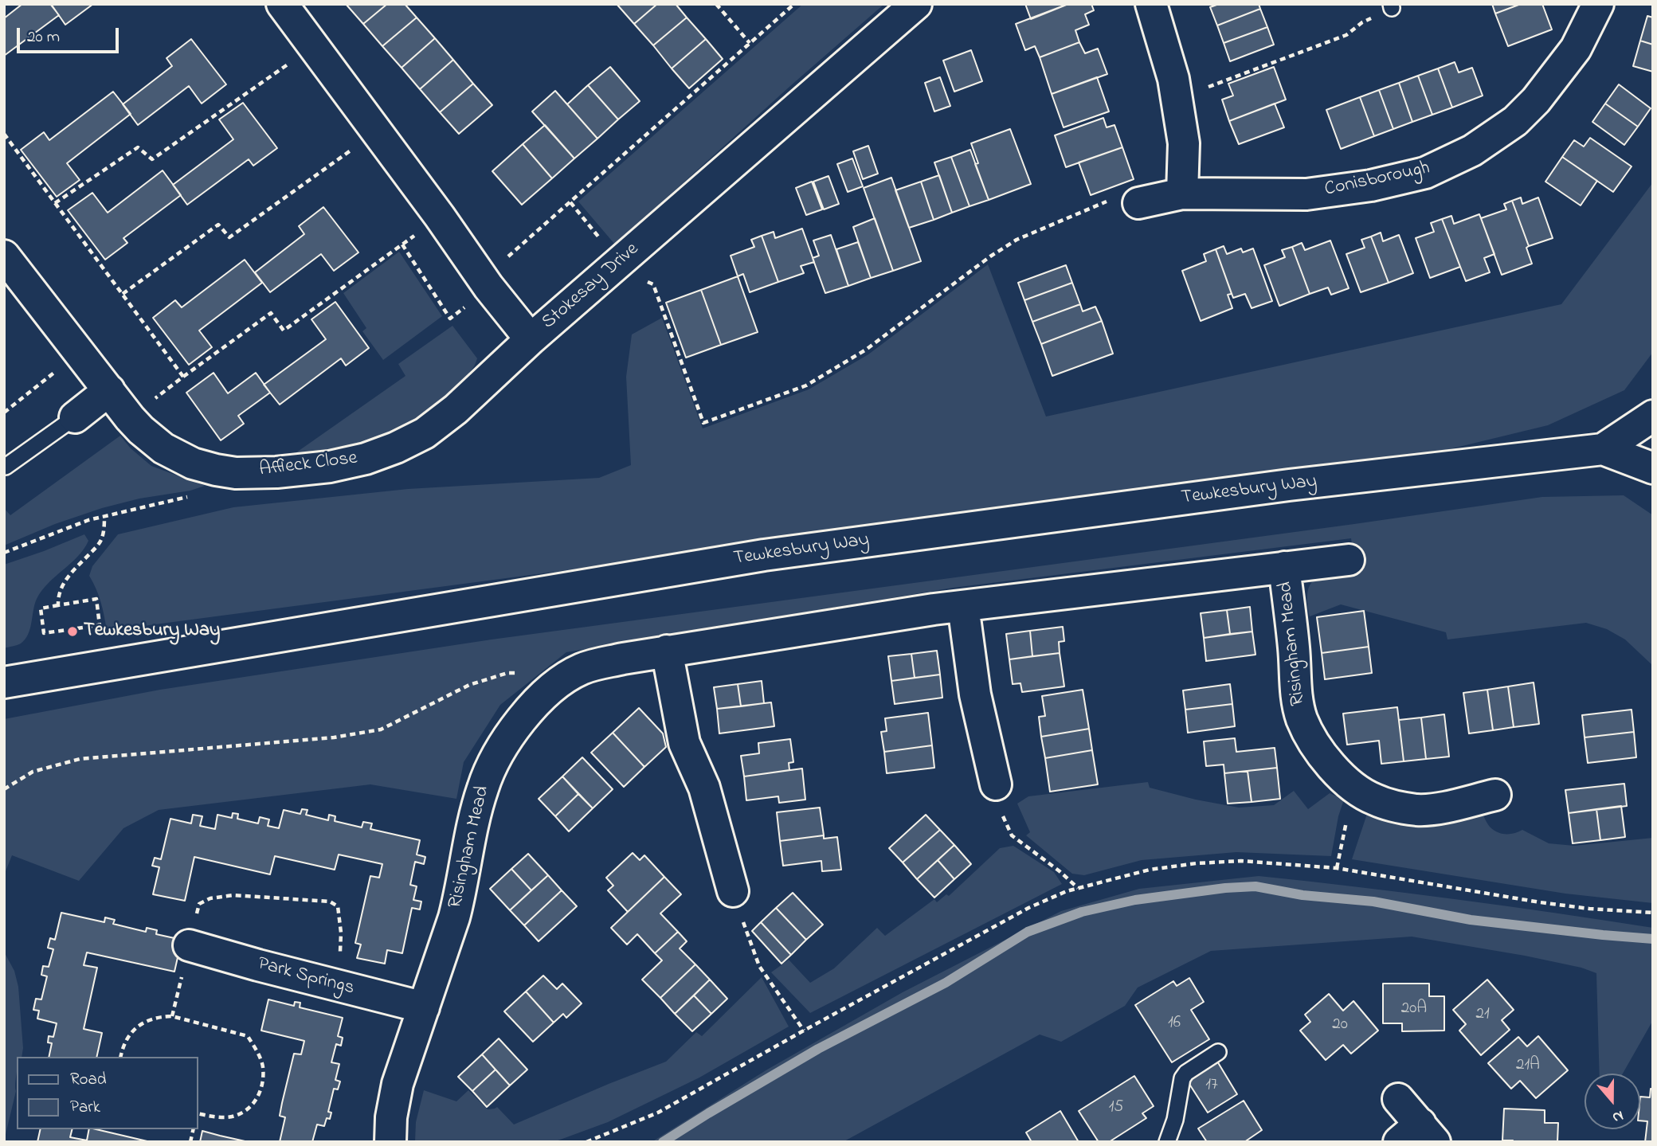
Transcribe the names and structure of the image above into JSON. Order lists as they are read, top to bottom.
{
  "streets": {
    "street": [
      "Conisborough",
      "Stokesay Drive",
      "Affleck Close",
      "Tewkesbury Way",
      "Risingham Mead",
      "Park Springs"
    ]
  },
  "crossings": [
    ["Stokesay Drive", "Affleck Close"],
    ["Risingham Mead", "Park Springs"]
  ],
  "places": ["Tewkesbury Way"],
  "house_numbers": [
    "20A",
    "21",
    "16",
    "20",
    "21A",
    "17",
    "15"
  ],
  "legend": ["Road", "Park"],
  "scale_bar": "20 m",
  "north": "bottom"
}
